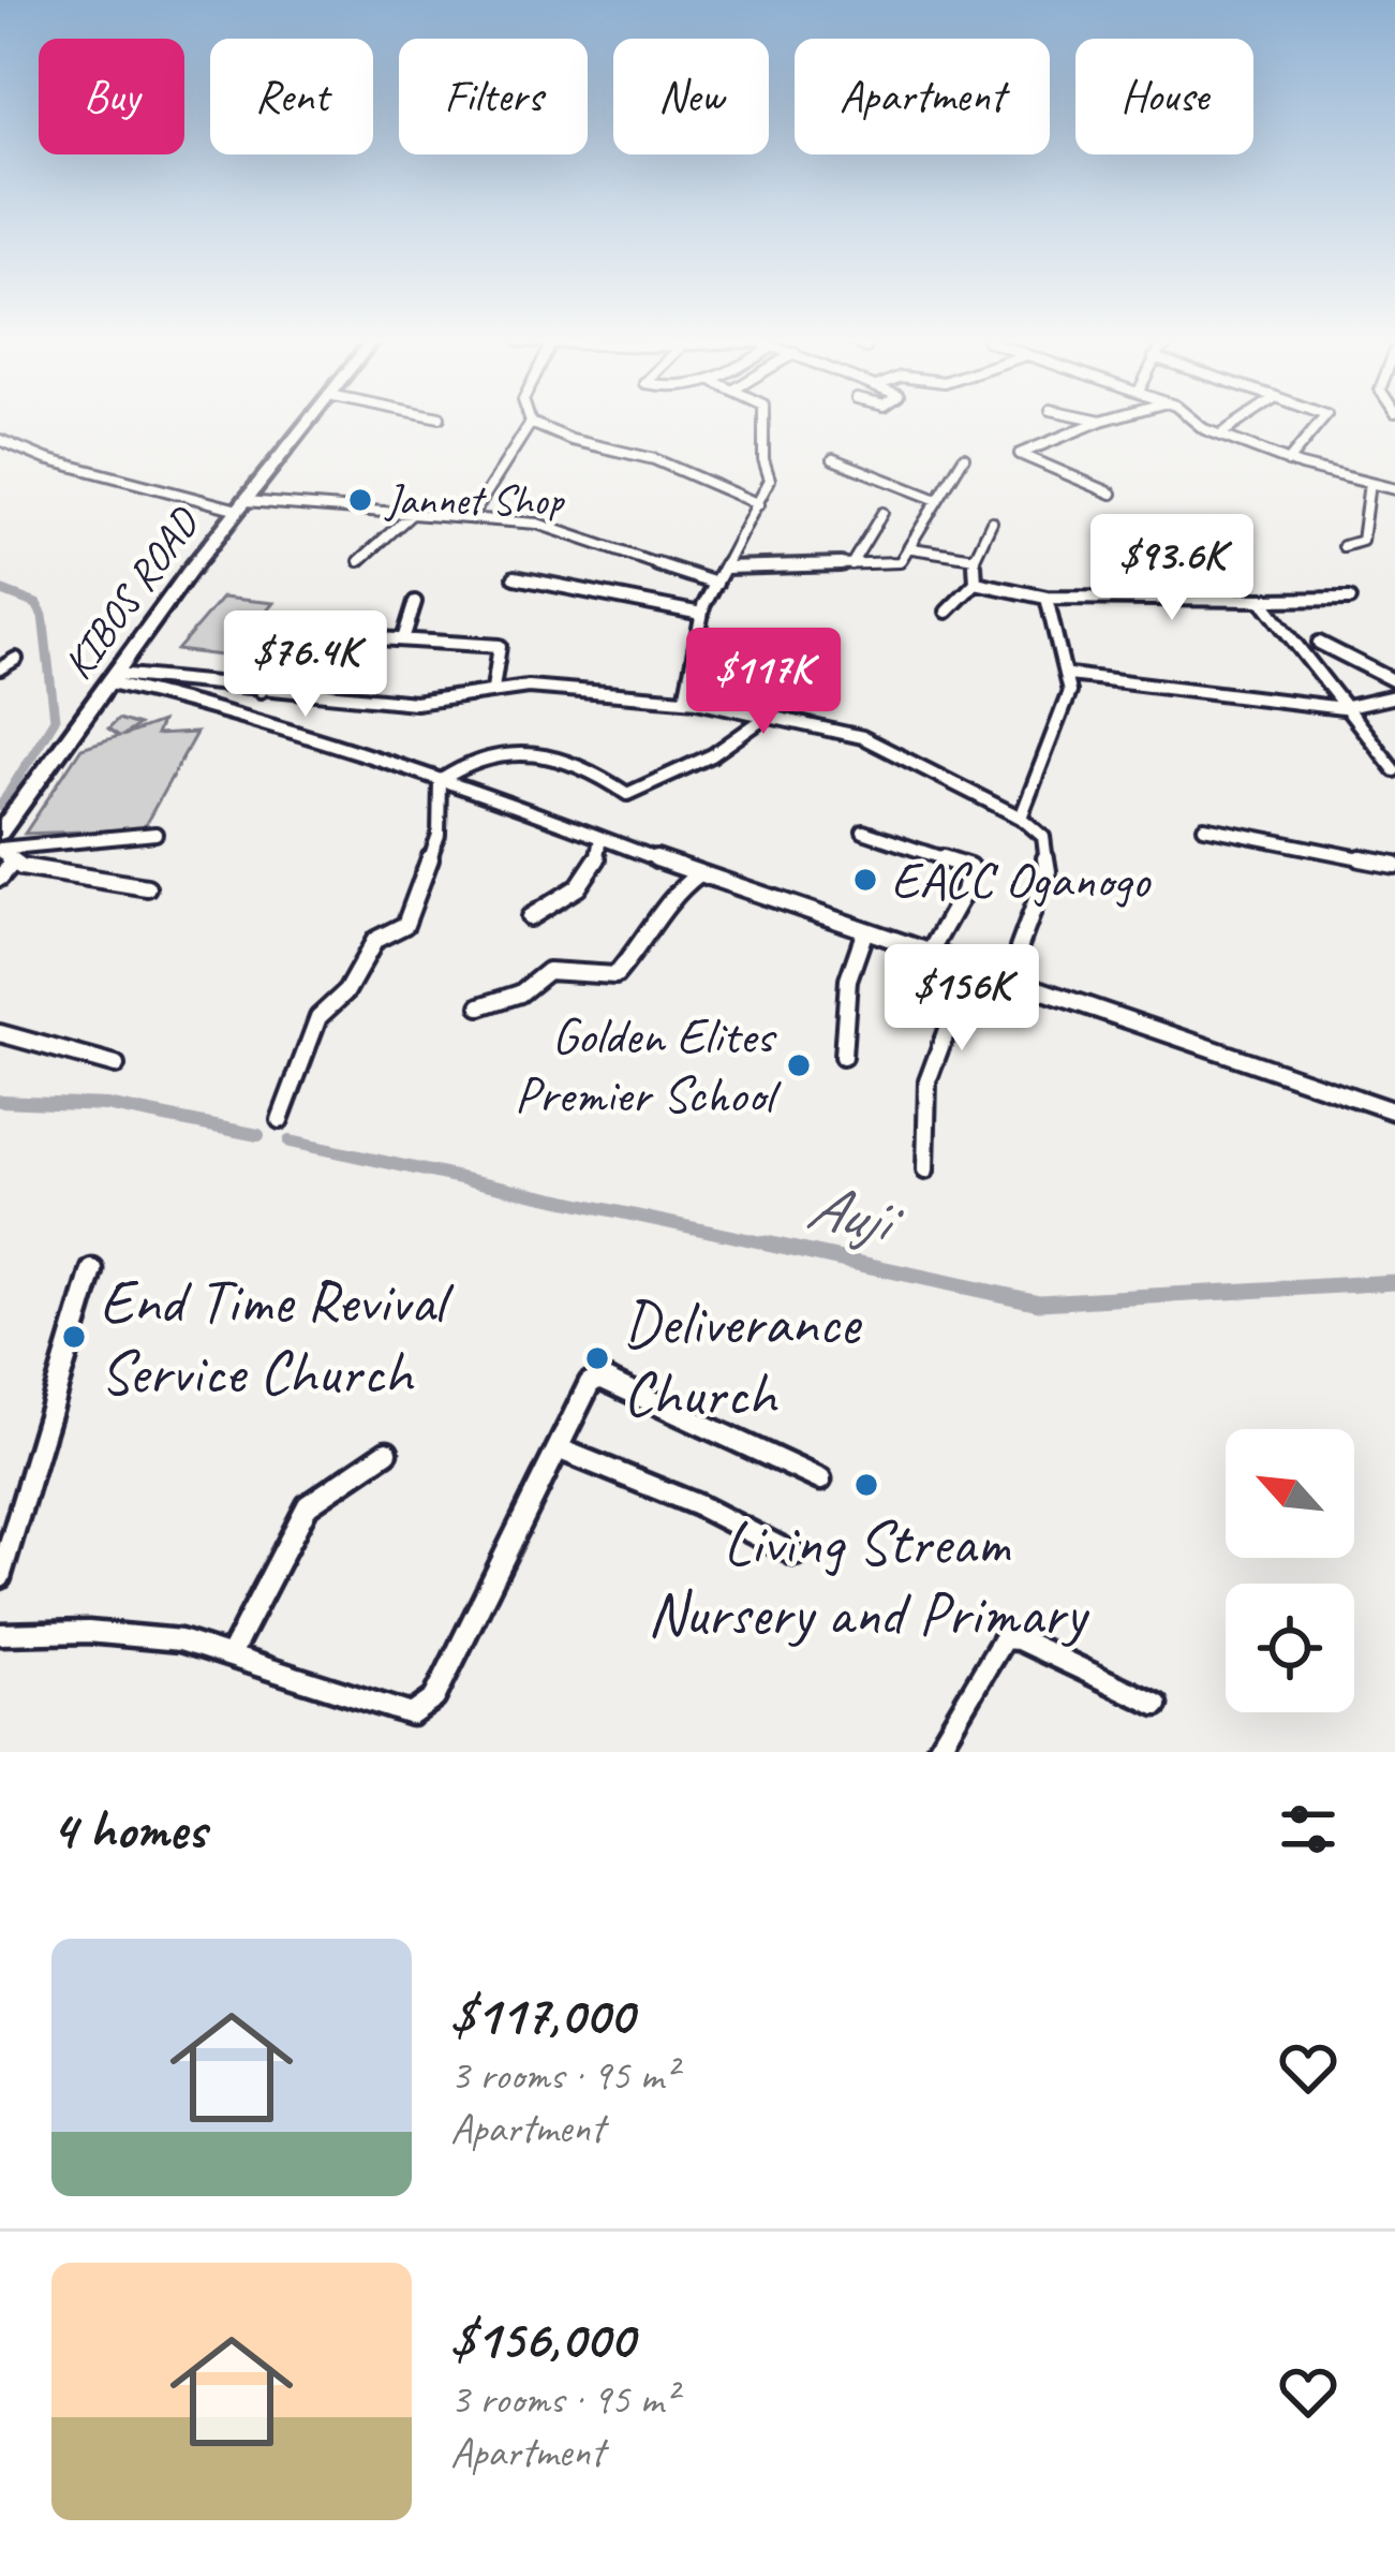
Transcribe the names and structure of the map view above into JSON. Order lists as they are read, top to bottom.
{
  "streets": {
    "main road": ["KIBOS ROAD"]
  },
  "water": ["Auji"],
  "places": [
    "Jannet Shop",
    "EACC Oganogo",
    "Golden Elites Premier School",
    "End Time Revival Service Church",
    "Deliverance Church",
    "Living Stream Nursery and Primary"
  ],
  "north": "top left",
  "page": {
    "chip": [
      "Buy",
      "Rent",
      "Filters",
      "New",
      "Apartment",
      "House"
    ],
    "price": [
      "$93.6K",
      "$76.4K",
      "$117K",
      "$156K"
    ],
    "heading": "4 homes",
    "list": [
      {
        "name": "$117,000",
        "note": "3 rooms · 95 m² · Apartment"
      },
      {
        "name": "$156,000",
        "note": "3 rooms · 95 m² · Apartment"
      }
    ]
  }
}
